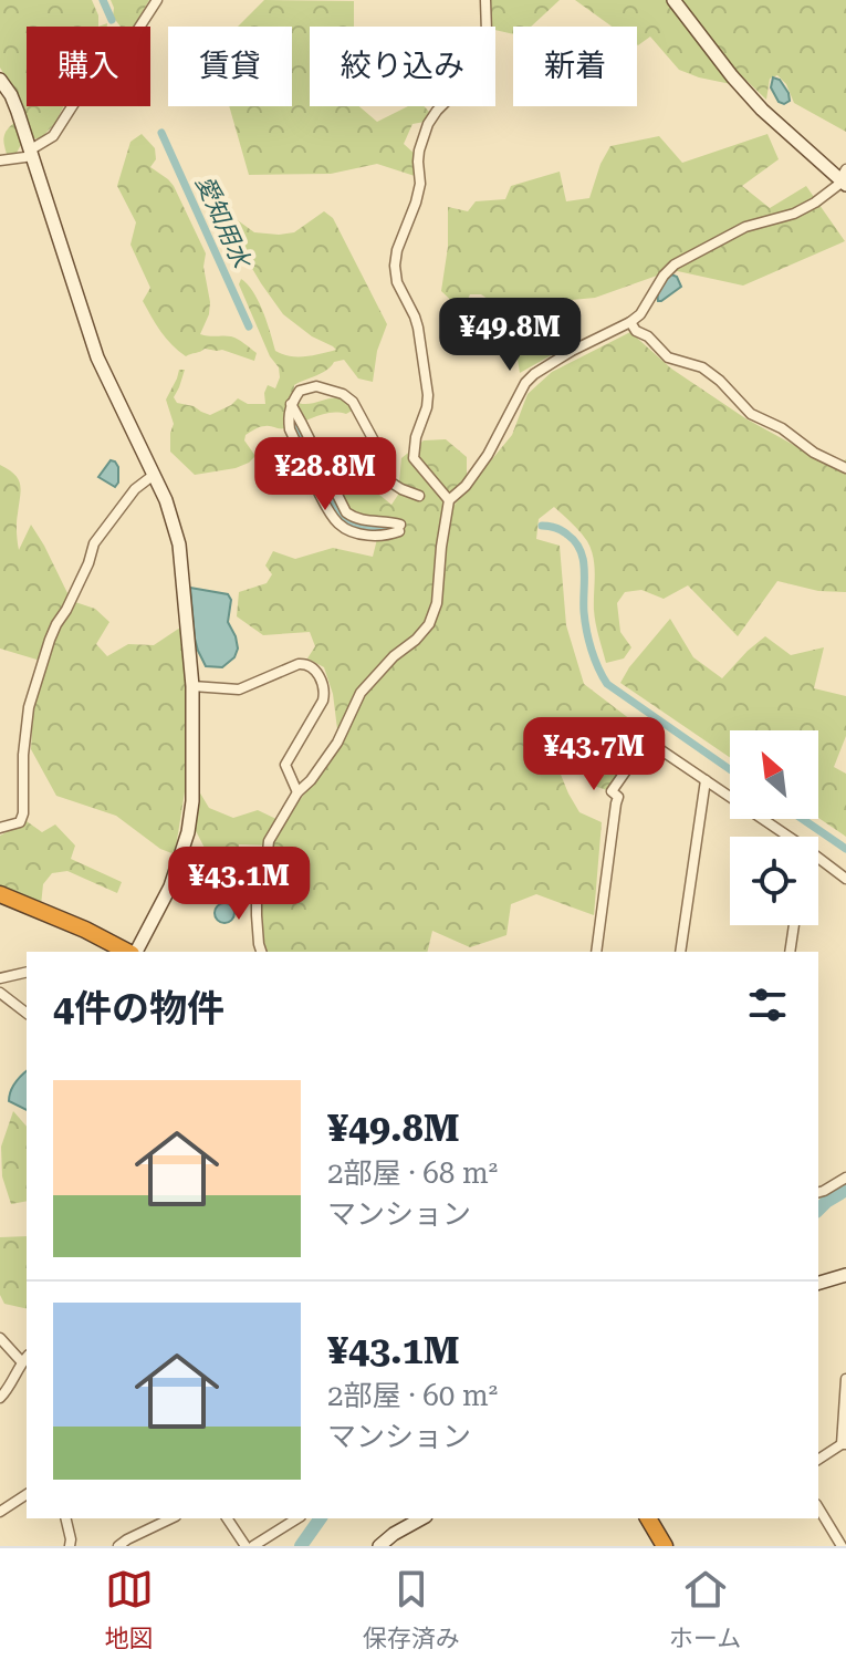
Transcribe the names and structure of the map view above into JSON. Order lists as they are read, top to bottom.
{
  "water": ["愛知用水"],
  "north": "top left",
  "page": {
    "chip": [
      "購入",
      "賃貸",
      "絞り込み",
      "新着"
    ],
    "price": [
      "¥49.8M",
      "¥28.8M",
      "¥43.7M",
      "¥43.1M"
    ],
    "heading": "4件の物件",
    "list": [
      {
        "name": "¥49.8M",
        "note": "2部屋 · 68 m² · マンション"
      },
      {
        "name": "¥43.1M",
        "note": "2部屋 · 60 m² · マンション"
      }
    ],
    "tabs": ["地図", "保存済み", "ホーム"]
  }
}
